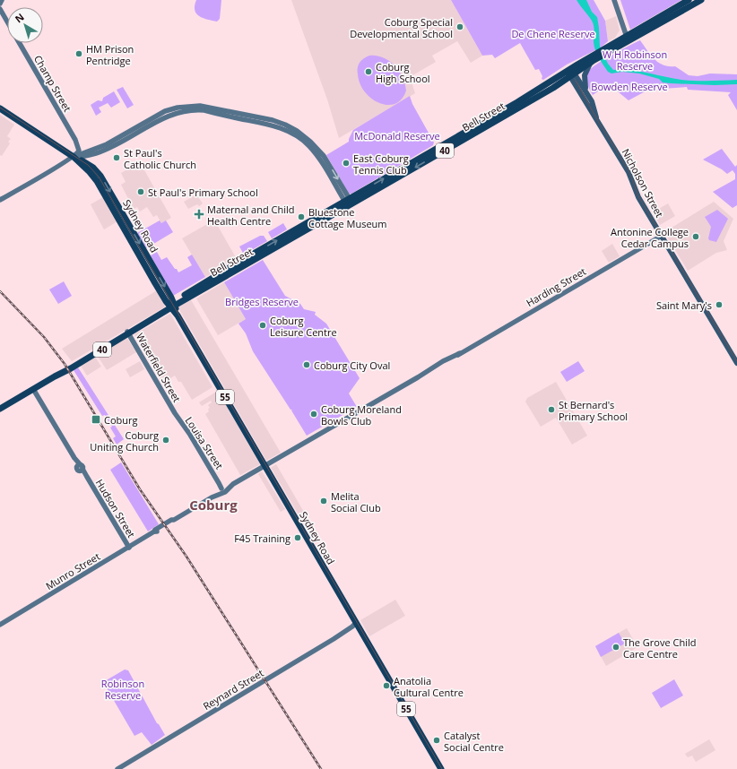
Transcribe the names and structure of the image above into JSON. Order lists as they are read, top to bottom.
{
  "streets": {
    "highway": [
      "Bell Street",
      "40",
      "Sydney Road",
      "55"
    ],
    "main road": ["Nicholson Street"],
    "street": [
      "Champ Street",
      "Harding Street",
      "Waterfield Street",
      "Louisa Street",
      "Hudson Street",
      "Munro Street",
      "Reynard Street"
    ]
  },
  "crossings": [
    ["Bell Street", "Nicholson Street"],
    ["Bell Street", "Sydney Road"],
    ["Bell Street", "Waterfield Street"],
    ["Bell Street", "Hudson Street"],
    ["Nicholson Street", "Harding Street"],
    ["Sydney Road", "Harding Street"],
    ["Sydney Road", "Munro Street"],
    ["Sydney Road", "Reynard Street"],
    ["Harding Street", "Munro Street"],
    ["Waterfield Street", "Louisa Street"],
    ["Louisa Street", "Munro Street"],
    ["Hudson Street", "Munro Street"]
  ],
  "districts": ["Coburg"],
  "parks": [
    "De Chene Reserve",
    "W H Robinson Reserve",
    "Bowden Reserve",
    "McDonald Reserve",
    "Bridges Reserve",
    "Robinson Reserve"
  ],
  "places": {
    "other": [
      "Coburg Special Developmental School",
      "HM Prison Pentridge",
      "Coburg High School",
      "St Paul's Catholic Church",
      "East Coburg Tennis Club",
      "St Paul's Primary School",
      "Bluestone Cottage Museum",
      "Antonine College Cedar Campus",
      "Saint Mary's",
      "Coburg Leisure Centre",
      "Coburg City Oval",
      "St Bernard's Primary School",
      "Coburg Moreland Bowls Club",
      "Coburg Uniting Church",
      "Melita Social Club",
      "F45 Training",
      "The Grove Child Care Centre",
      "Anatolia Cultural Centre",
      "Catalyst Social Centre"
    ],
    "health": ["Maternal and Child Health Centre"],
    "transit": ["Coburg"]
  },
  "north": "top left"
}
